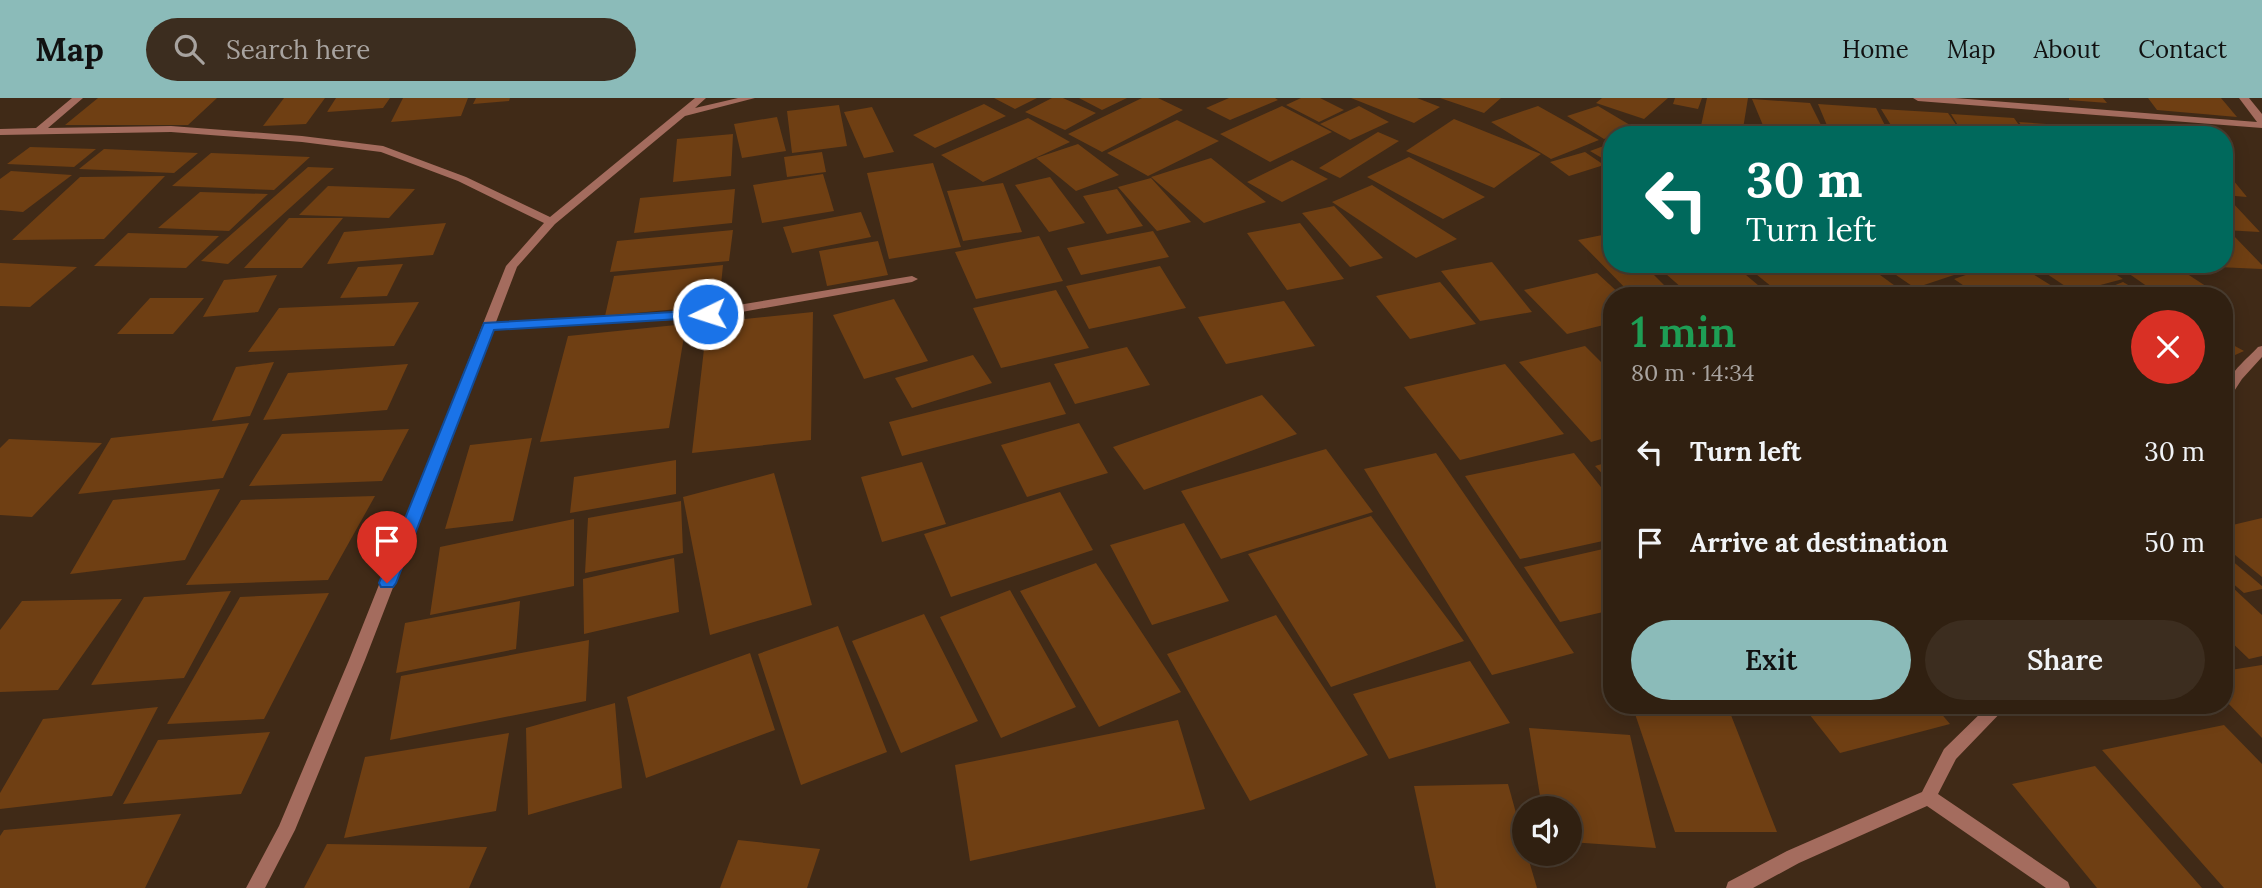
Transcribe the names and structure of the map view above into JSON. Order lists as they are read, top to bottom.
{
  "page": {
    "header": "Map",
    "search": "Search here",
    "nav": [
      "Home",
      "Map",
      "About",
      "Contact"
    ],
    "turn": ["30 m", "Turn left"],
    "heading": ["1 min", "80 m · 14:34"],
    "list": [
      {
        "name": "Turn left",
        "value": "30 m"
      },
      {
        "name": "Arrive at destination",
        "value": "50 m"
      }
    ],
    "buttons": ["Exit", "Share"]
  }
}
